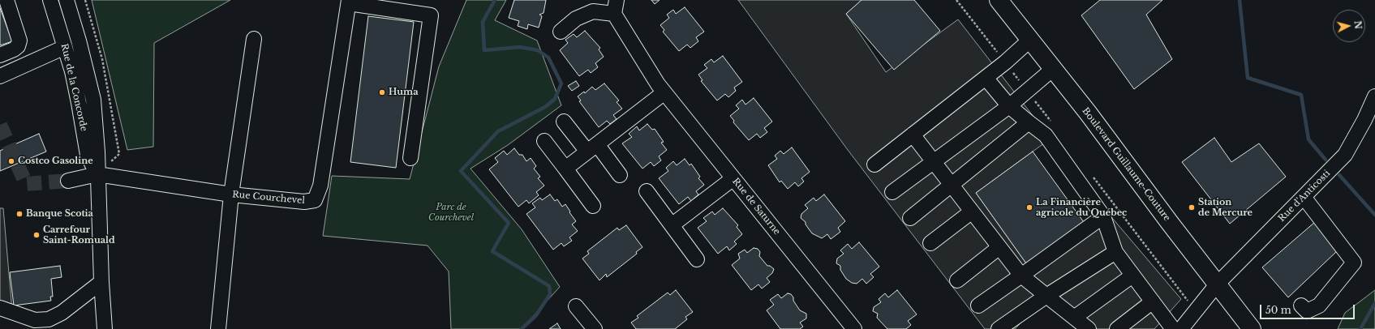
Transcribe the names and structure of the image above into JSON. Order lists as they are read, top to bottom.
{
  "streets": {
    "main road": ["Boulevard Guillaume-Couture"],
    "street": [
      "Rue de la Concorde",
      "Rue d'Anticosti",
      "Rue Courchevel",
      "Rue de Saturne"
    ]
  },
  "crossings": [
    ["Rue de la Concorde", "Rue Courchevel"],
    ["Boulevard Guillaume-Couture", "Rue d'Anticosti"]
  ],
  "parks": ["Parc de Courchevel"],
  "places": [
    "Huma",
    "Costco Gasoline",
    "La Financière agricole du Québec",
    "Station de Mercure",
    "Banque Scotia",
    "Carrefour Saint-Romuald"
  ],
  "scale_bar": "50 m",
  "north": "right"
}
